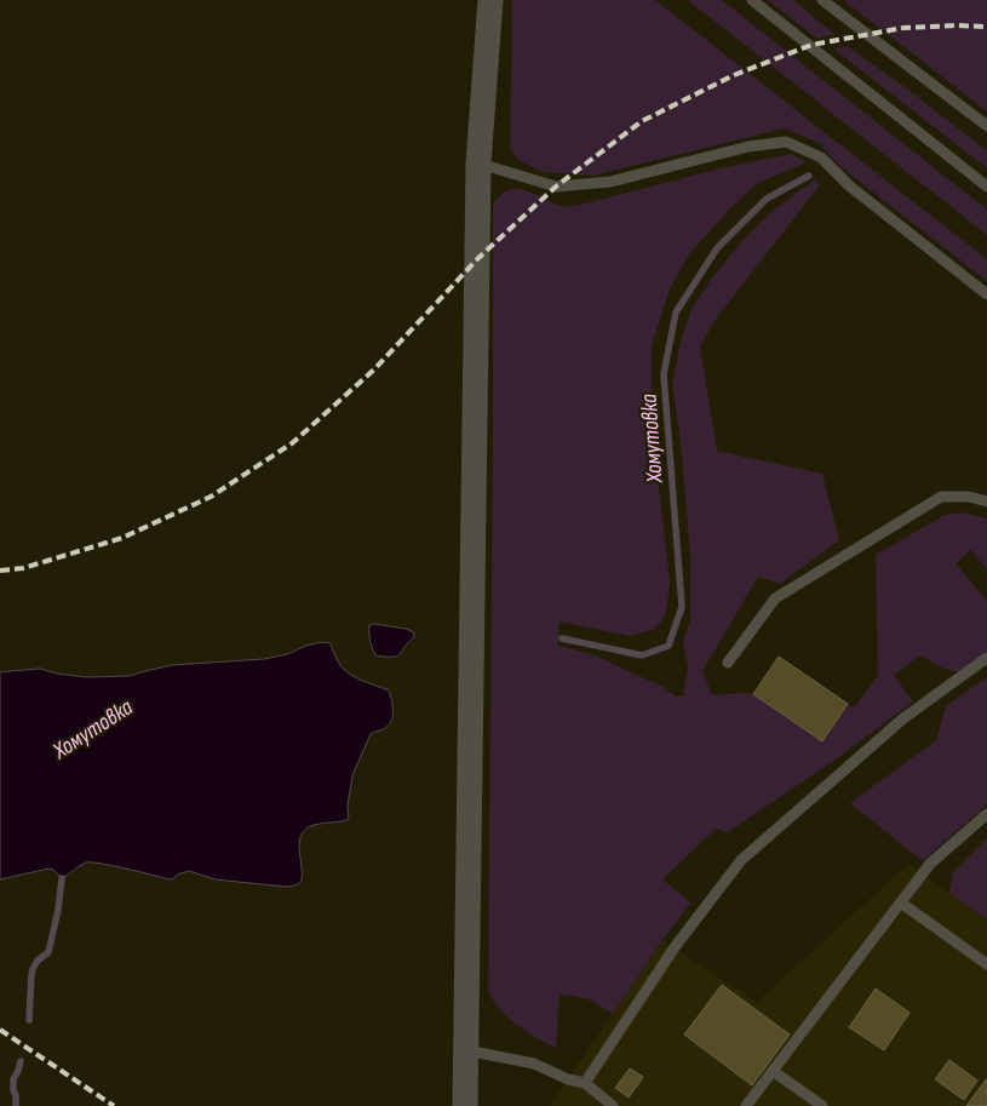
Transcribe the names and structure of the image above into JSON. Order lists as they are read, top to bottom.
{
  "water": ["Хомутовка"]
}
